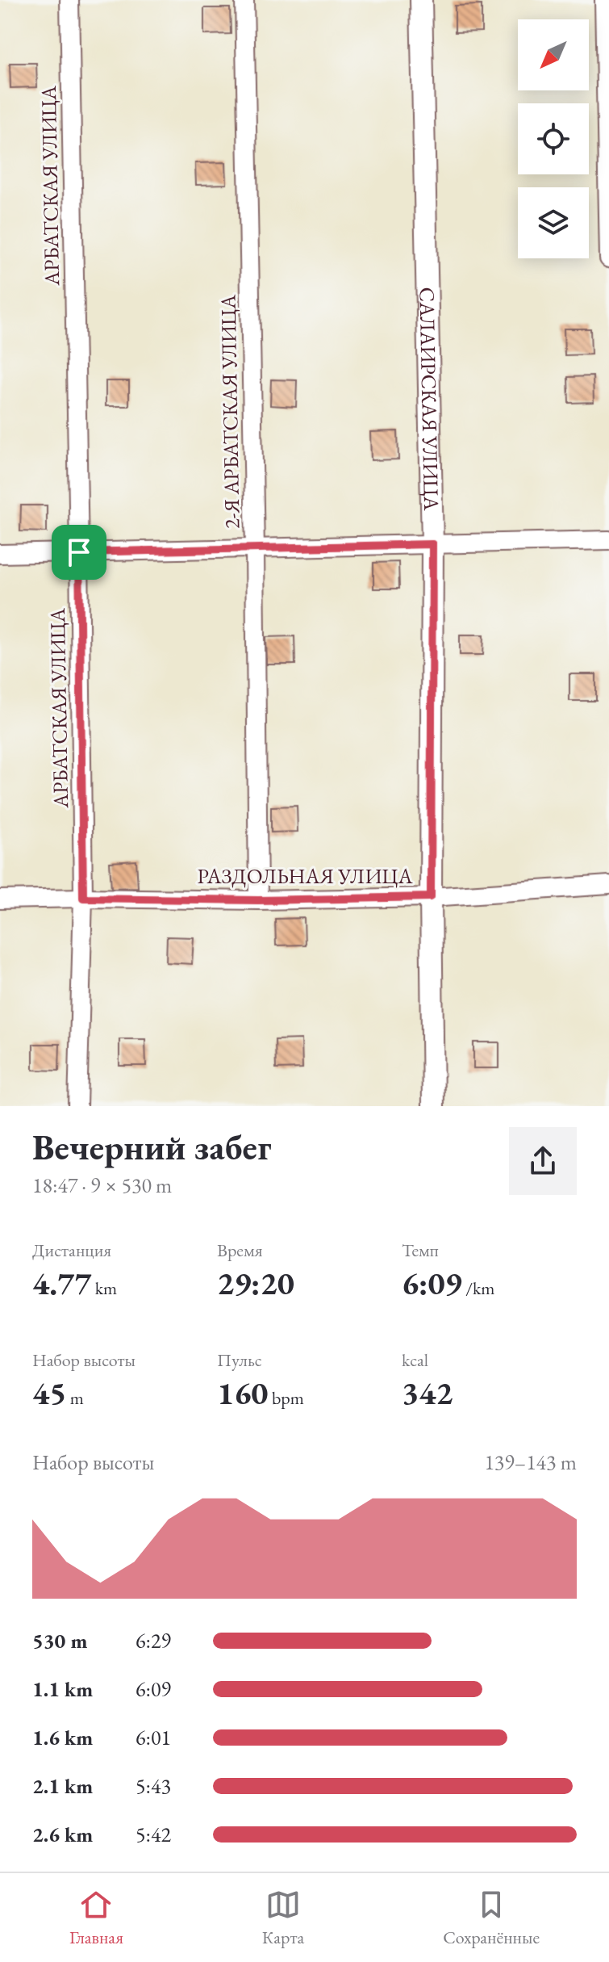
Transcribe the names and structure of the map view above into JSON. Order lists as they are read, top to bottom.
{
  "streets": {
    "street": [
      "АРБАТСКАЯ УЛИЦА",
      "САЛАИРСКАЯ УЛИЦА",
      "2-Я АРБАТСКАЯ УЛИЦА",
      "РАЗДОЛЬНАЯ УЛИЦА"
    ]
  },
  "crossings": [
    ["АРБАТСКАЯ УЛИЦА", "РАЗДОЛЬНАЯ УЛИЦА"],
    ["САЛАИРСКАЯ УЛИЦА", "РАЗДОЛЬНАЯ УЛИЦА"],
    ["2-Я АРБАТСКАЯ УЛИЦА", "РАЗДОЛЬНАЯ УЛИЦА"]
  ],
  "north": "bottom left",
  "page": {
    "heading": ["Вечерний забег", "18:47 · 9 × 530 m"],
    "stats": [
      ["Дистанция", "4.77 km"],
      ["Время", "29:20"],
      ["Темп", "6:09 /km"],
      ["Набор высоты", "45 m"],
      ["Пульс", "160 bpm"],
      ["kcal", "342"]
    ],
    "chart": ["Набор высоты", "139–143 m"],
    "list": [
      {
        "name": "530 m",
        "note": "6:29"
      },
      {
        "name": "1.1 km",
        "note": "6:09"
      },
      {
        "name": "1.6 km",
        "note": "6:01"
      },
      {
        "name": "2.1 km",
        "note": "5:43"
      },
      {
        "name": "2.6 km",
        "note": "5:42"
      }
    ],
    "tabs": ["Главная", "Карта", "Сохранённые"]
  }
}
